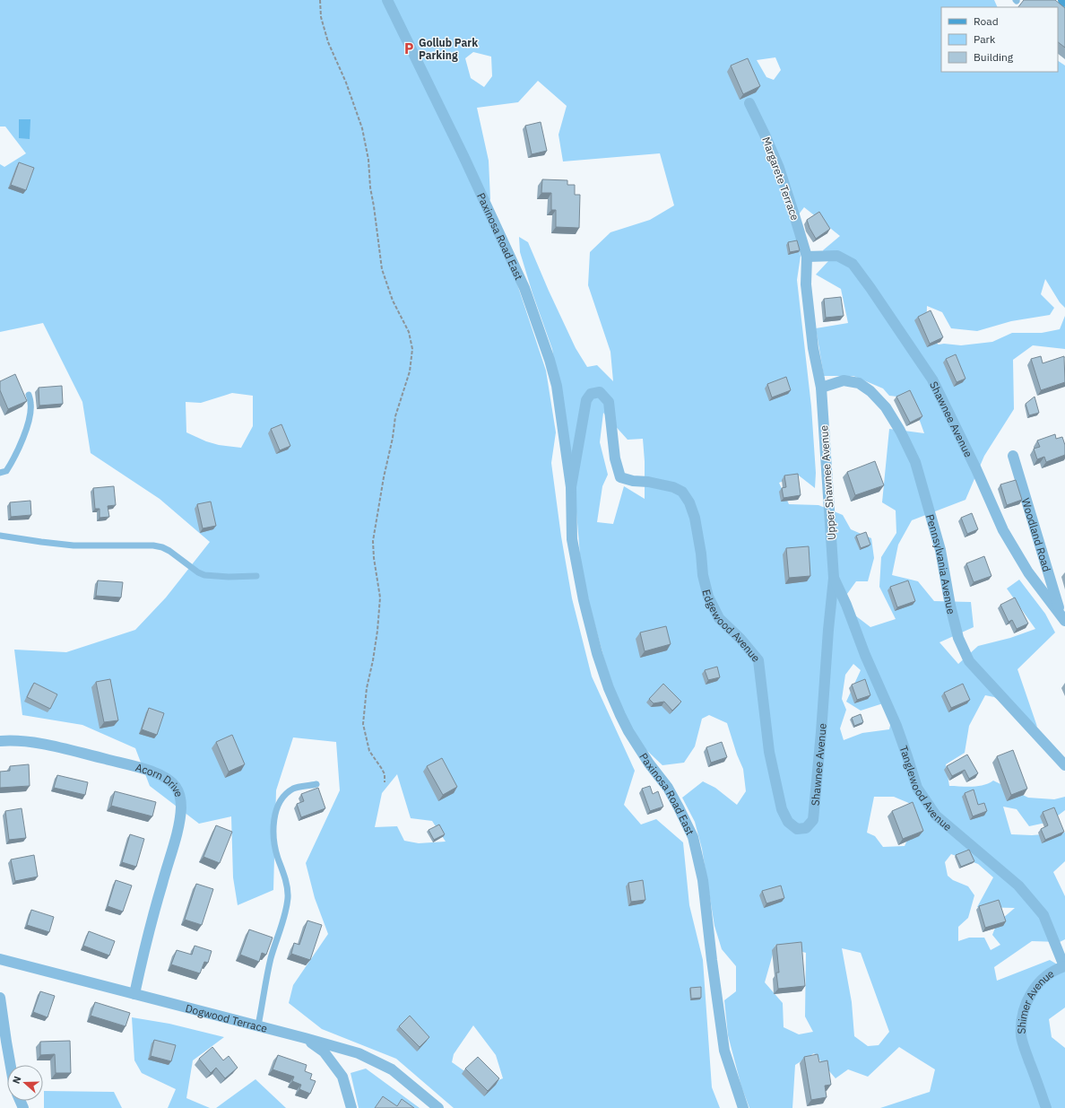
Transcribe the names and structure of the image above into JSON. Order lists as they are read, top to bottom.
{
  "streets": {
    "street": [
      "Margarete Terrace",
      "Paxinosa Road East",
      "Shawnee Avenue",
      "Upper Shawnee Avenue",
      "Woodland Road",
      "Pennsylvania Avenue",
      "Edgewood Avenue",
      "Acorn Drive",
      "Tanglewood Avenue",
      "Shimer Avenue",
      "Dogwood Terrace"
    ]
  },
  "crossings": [
    ["Margarete Terrace", "Shawnee Avenue"],
    ["Margarete Terrace", "Upper Shawnee Avenue"],
    ["Paxinosa Road East", "Edgewood Avenue"],
    ["Shawnee Avenue", "Upper Shawnee Avenue"],
    ["Shawnee Avenue", "Woodland Road"],
    ["Shawnee Avenue", "Edgewood Avenue"],
    ["Upper Shawnee Avenue", "Pennsylvania Avenue"],
    ["Upper Shawnee Avenue", "Tanglewood Avenue"],
    ["Acorn Drive", "Dogwood Terrace"],
    ["Tanglewood Avenue", "Shimer Avenue"]
  ],
  "places": {
    "parking": ["Gollub Park Parking"]
  },
  "legend": ["Road", "Park", "Building"],
  "north": "left"
}
